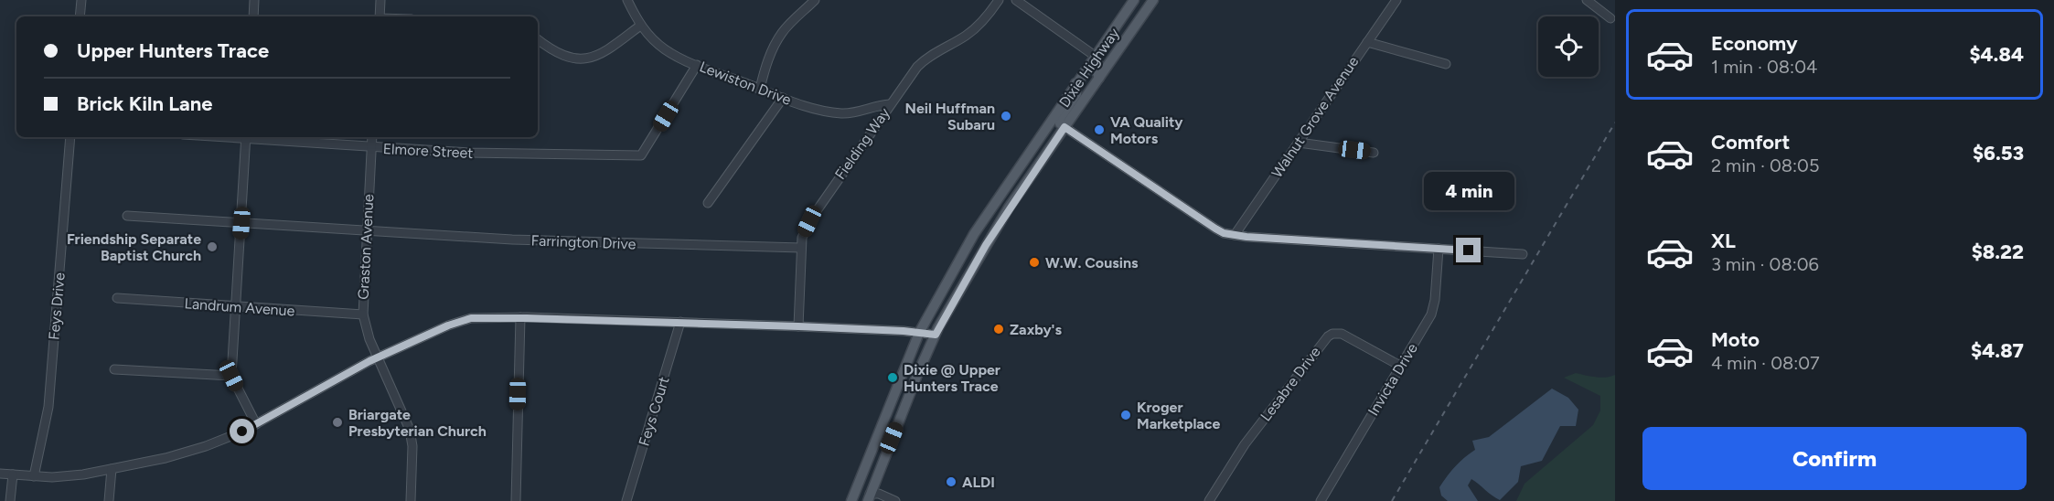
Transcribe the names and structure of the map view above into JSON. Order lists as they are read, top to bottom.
{
  "streets": {
    "main road": ["Dixie Highway"],
    "street": [
      "Lewiston Drive",
      "Walnut Grove Avenue",
      "Fielding Way",
      "Elmore Street",
      "Farrington Drive",
      "Graston Avenue",
      "Feys Drive",
      "Landrum Avenue",
      "Invicta Drive",
      "Lesabre Drive",
      "Feys Court"
    ]
  },
  "crossings": [
    ["Lewiston Drive", "Fielding Way"],
    ["Lewiston Drive", "Elmore Street"],
    ["Fielding Way", "Farrington Drive"],
    ["Elmore Street", "Graston Avenue"],
    ["Farrington Drive", "Graston Avenue"],
    ["Graston Avenue", "Landrum Avenue"],
    ["Invicta Drive", "Lesabre Drive"]
  ],
  "places": [
    "Neil Huffman Subaru",
    "VA Quality Motors",
    "Friendship Separate Baptist Church",
    "W.W. Cousins",
    "Zaxby's",
    "Dixie @ Upper Hunters Trace",
    "Kroger Marketplace",
    "Briargate Presbyterian Church",
    "ALDI"
  ],
  "page": {
    "list": [
      {
        "name": "Economy",
        "note": "1 min · 08:04",
        "value": "$4.84"
      },
      {
        "name": "Comfort",
        "note": "2 min · 08:05",
        "value": "$6.53"
      },
      {
        "name": "XL",
        "note": "3 min · 08:06",
        "value": "$8.22"
      },
      {
        "name": "Moto",
        "note": "4 min · 08:07",
        "value": "$4.87"
      }
    ],
    "banner": ["Upper Hunters Trace", "Brick Kiln Lane"],
    "bubble": "4 min",
    "buttons": "Confirm"
  }
}
